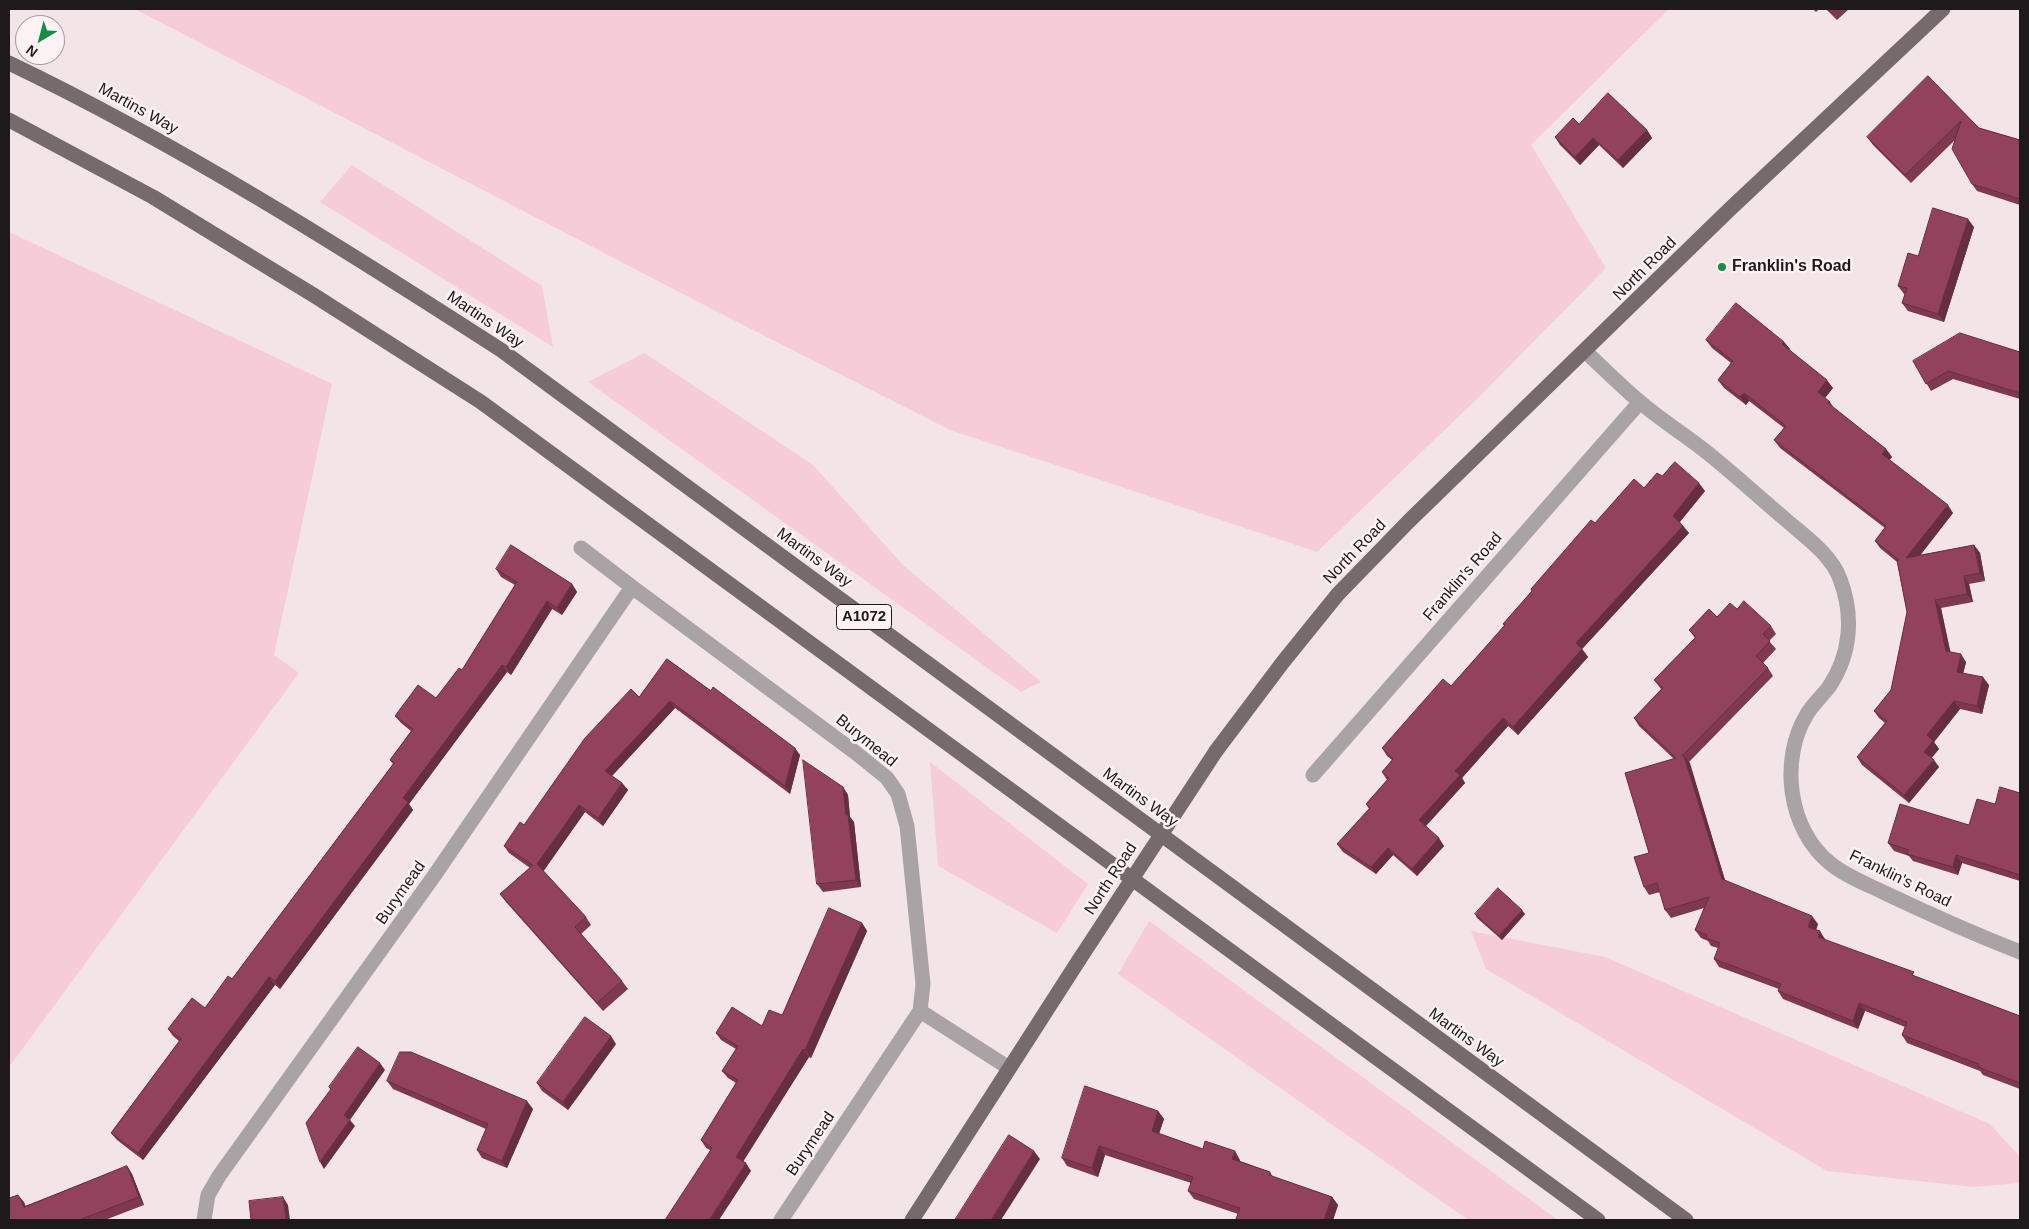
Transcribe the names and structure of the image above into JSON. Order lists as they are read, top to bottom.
{
  "streets": {
    "main road": ["Martins Way", "North Road", "A1072"],
    "street": ["Franklin's Road", "Burymead"]
  },
  "crossings": [
    ["North Road", "Franklin's Road"]
  ],
  "places": ["Franklin's Road"],
  "north": "bottom left"
}
